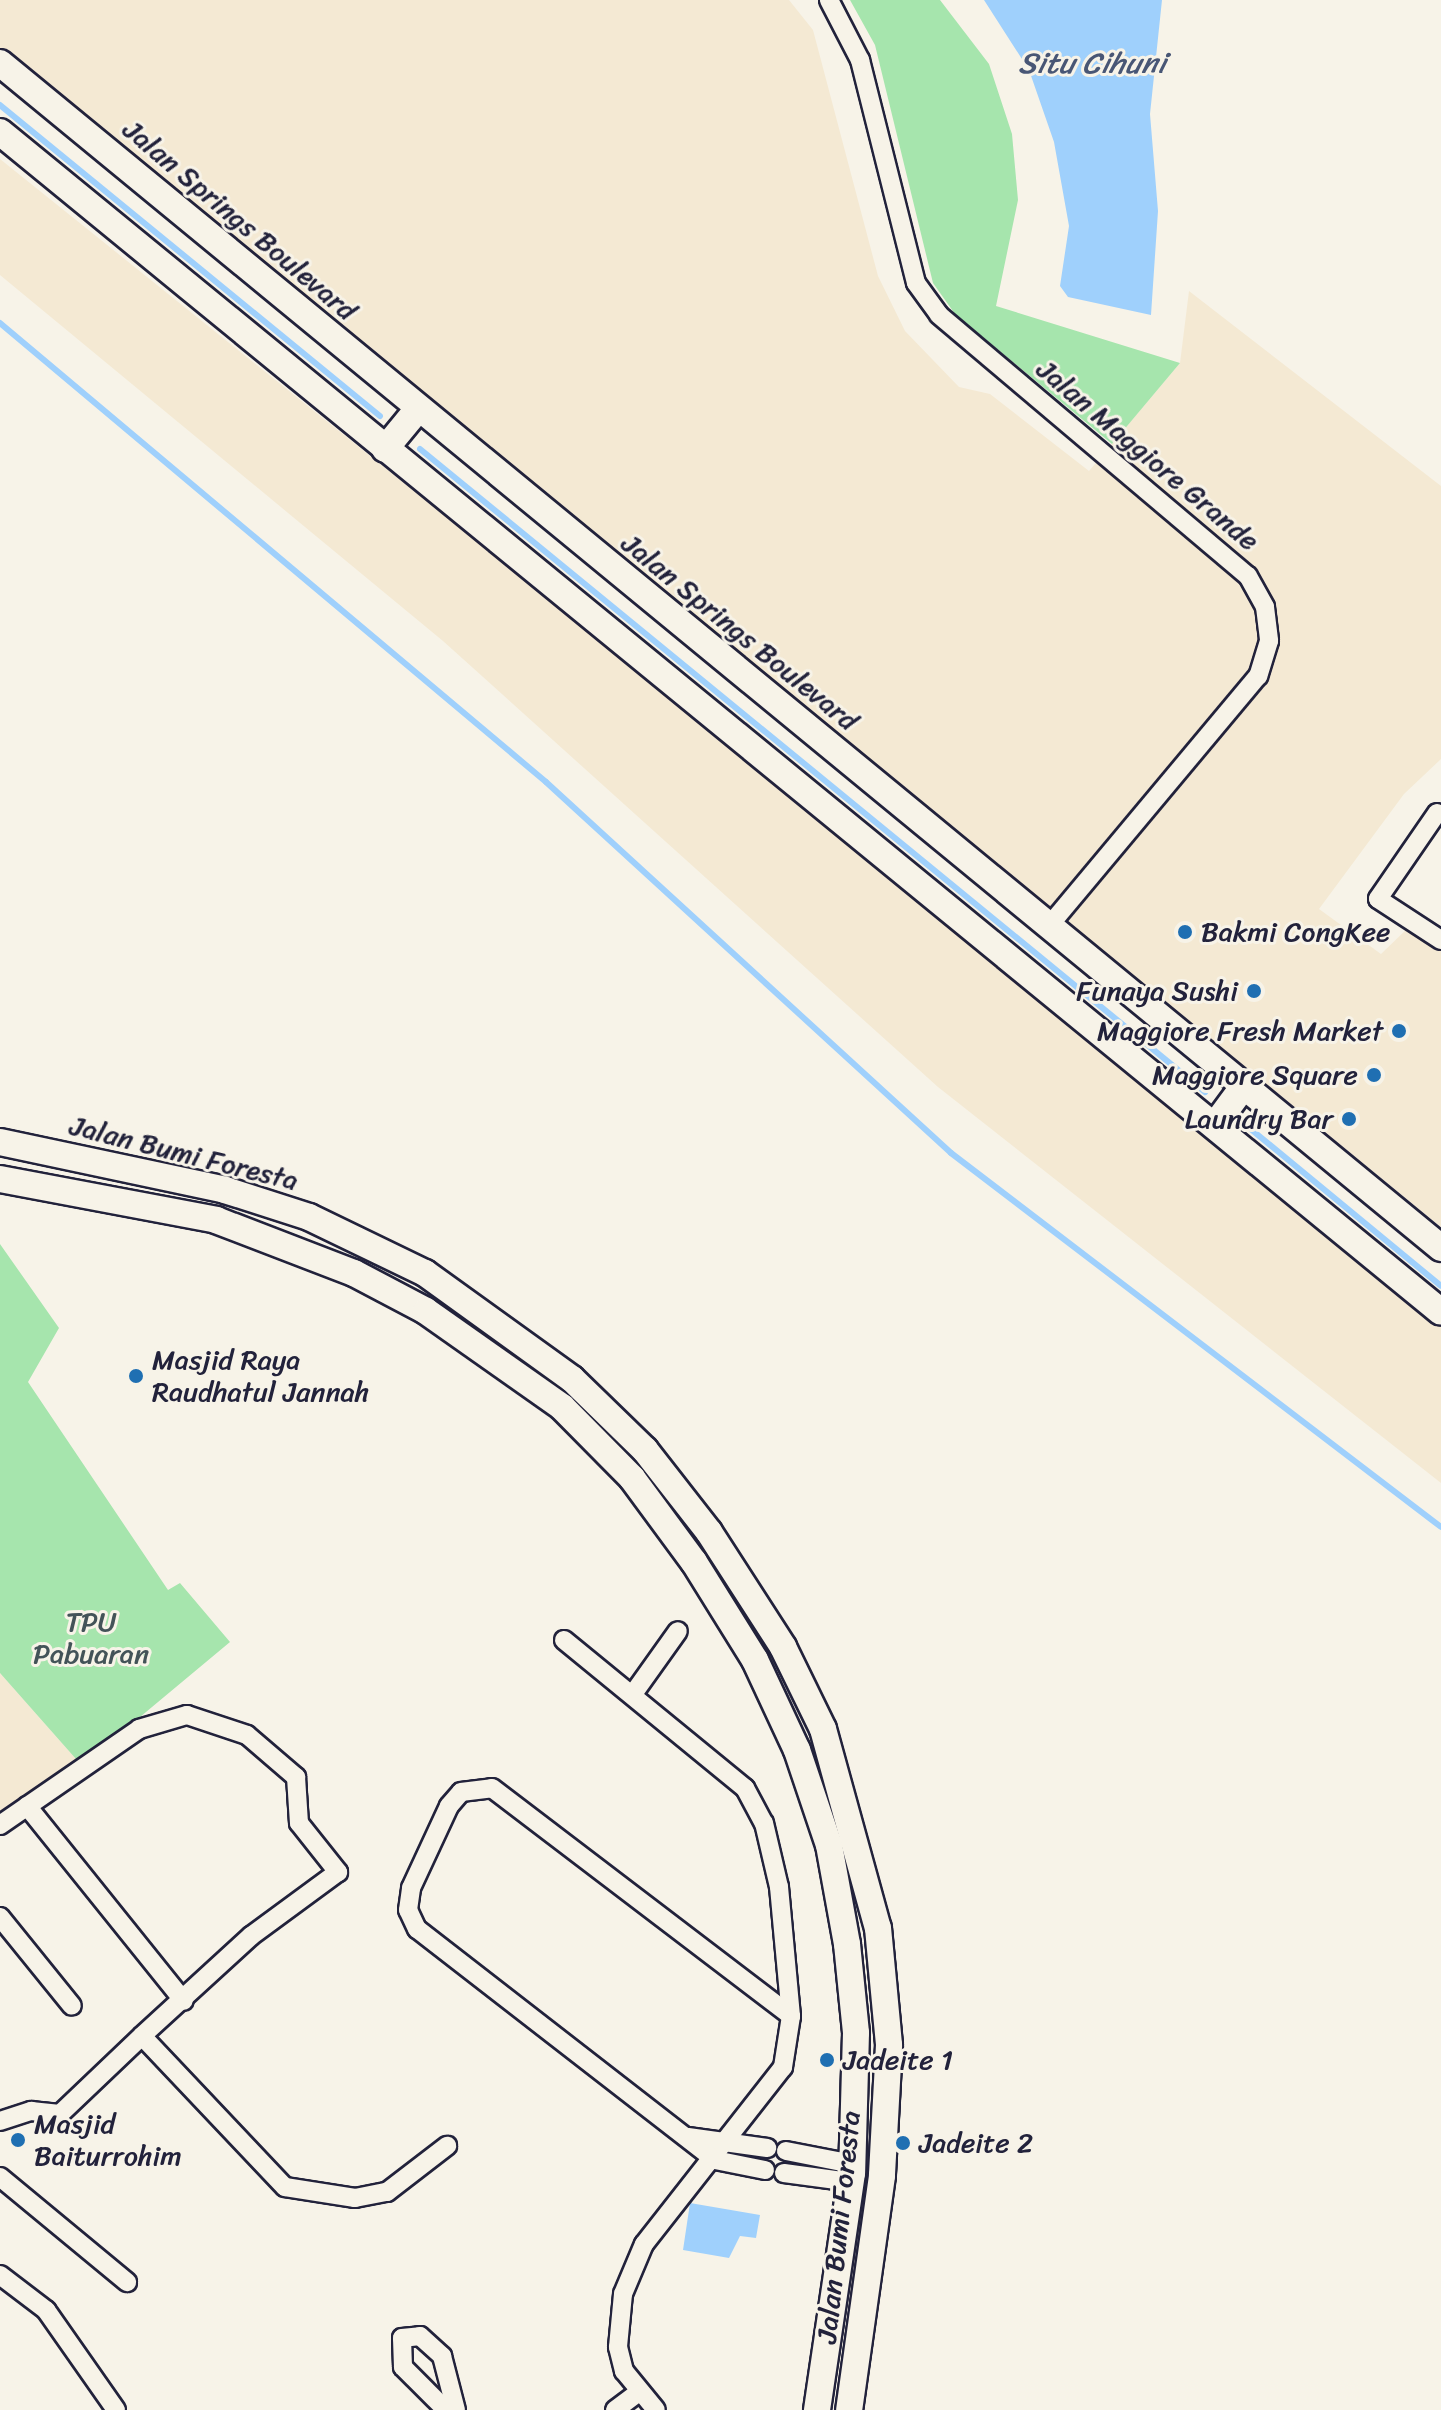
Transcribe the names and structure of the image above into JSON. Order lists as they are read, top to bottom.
{
  "streets": {
    "main road": ["Jalan Springs Boulevard", "Jalan Bumi Foresta"],
    "street": ["Jalan Maggiore Grande"]
  },
  "crossings": [
    ["Jalan Springs Boulevard", "Jalan Maggiore Grande"]
  ],
  "water": ["Situ Cihuni"],
  "parks": ["TPU Pabuaran"],
  "places": [
    "Bakmi CongKee",
    "Funaya Sushi",
    "Maggiore Fresh Market",
    "Maggiore Square",
    "Laundry Bar",
    "Masjid Raya Raudhatul Jannah",
    "Jadeite 1",
    "Masjid Baiturrohim",
    "Jadeite 2"
  ]
}
